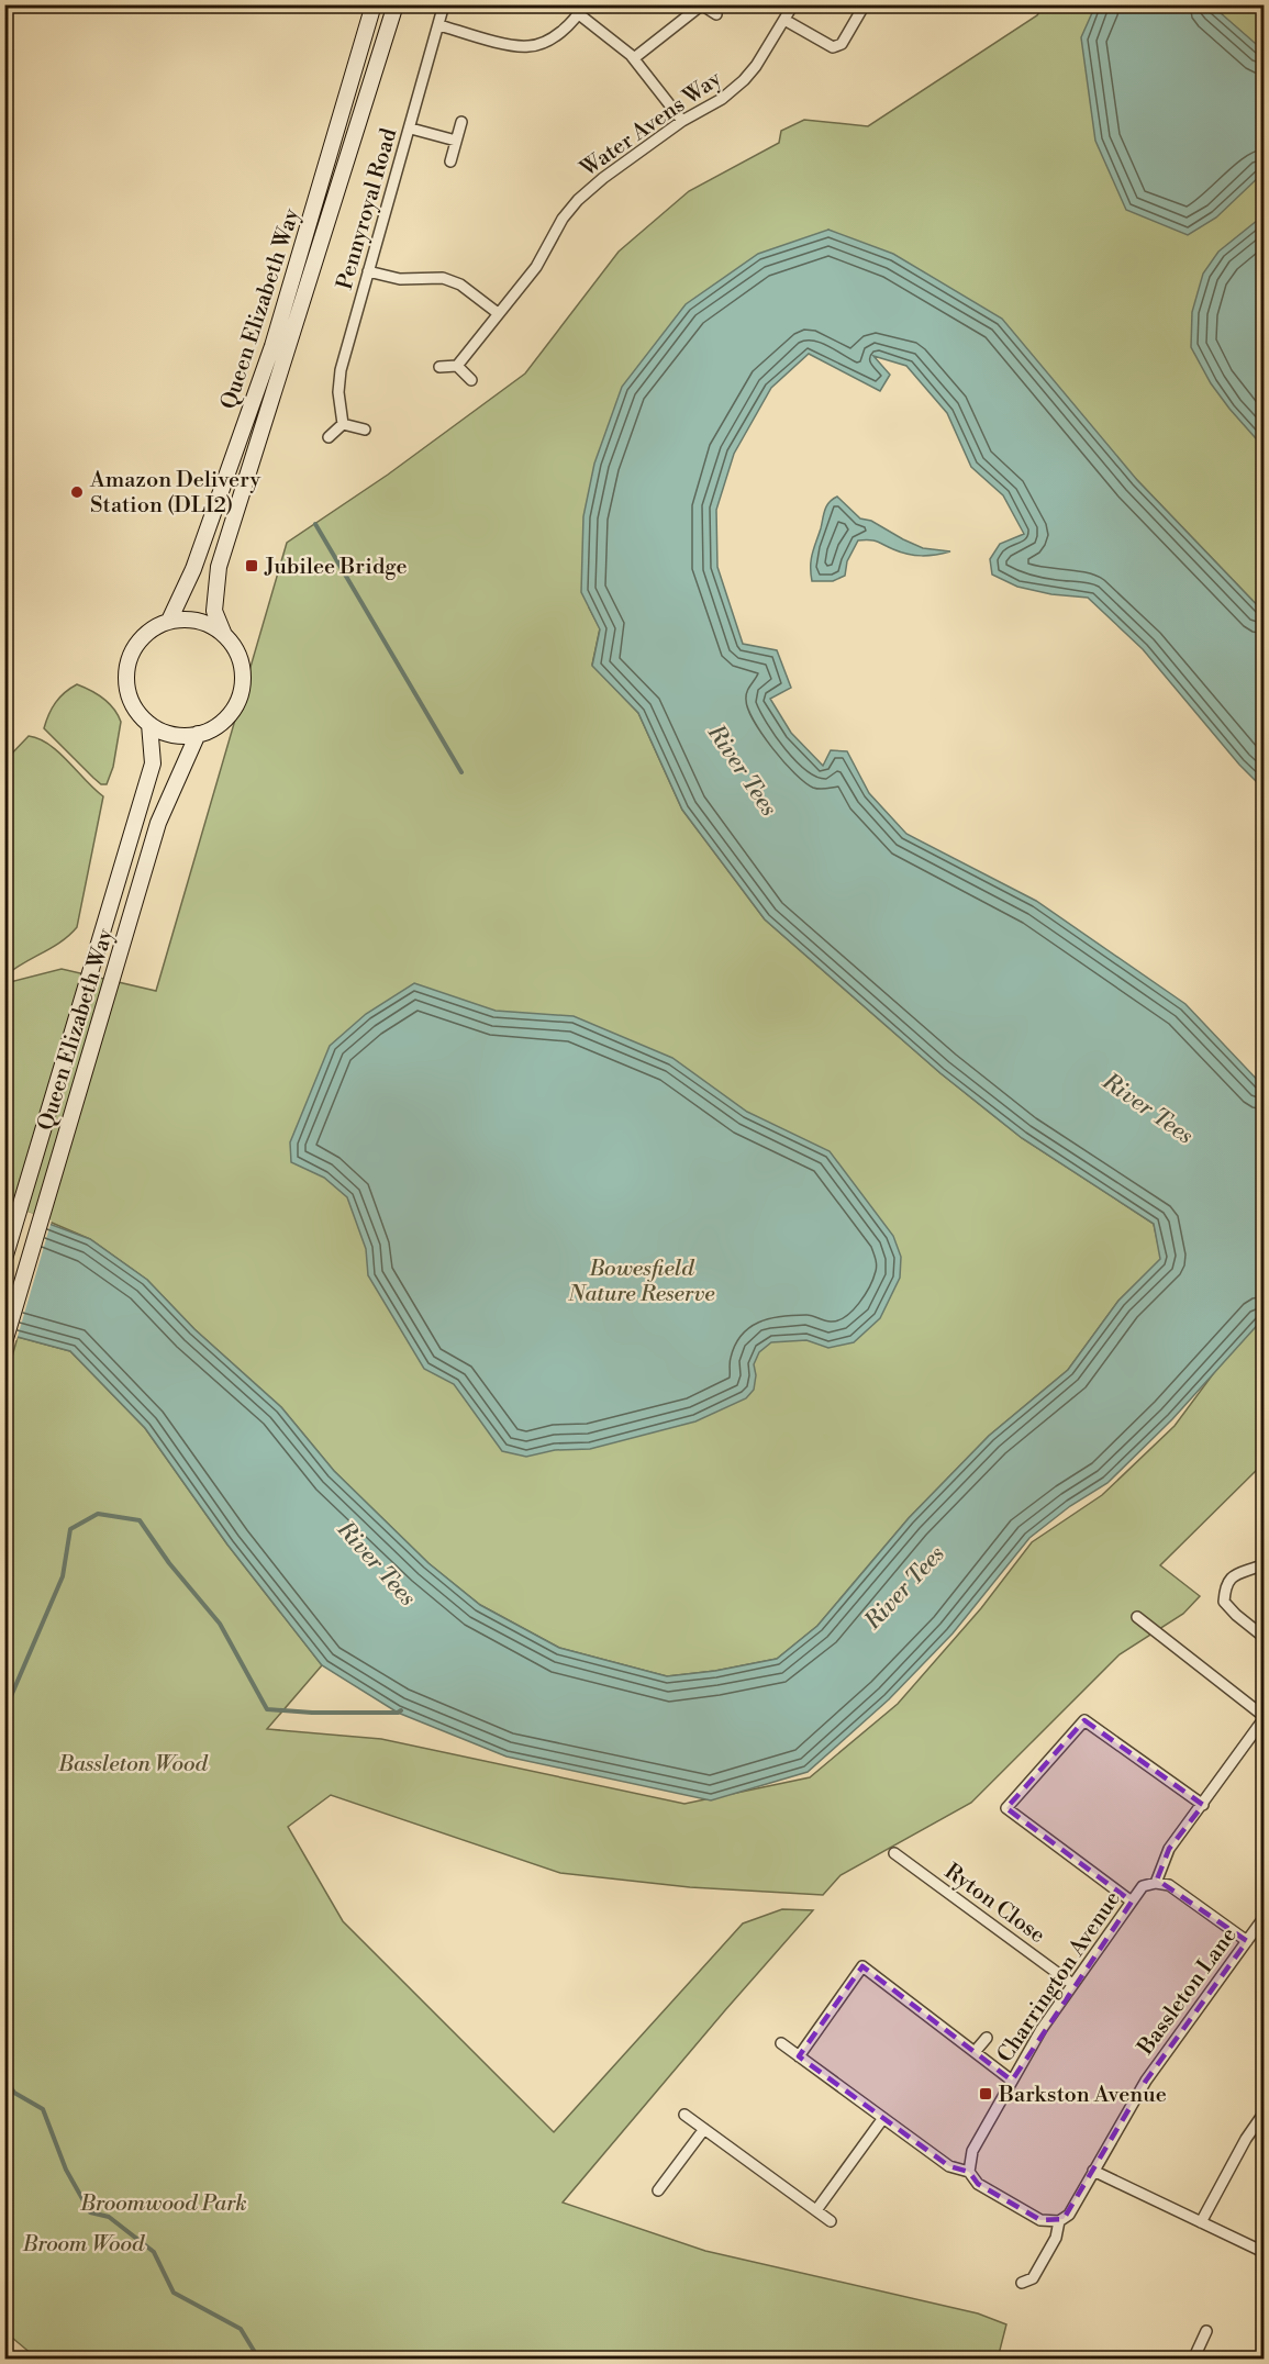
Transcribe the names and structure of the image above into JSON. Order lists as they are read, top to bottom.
{
  "streets": {
    "street": [
      "Water Avens Way",
      "Pennyroyal Road",
      "Queen Elizabeth Way",
      "Ryton Close",
      "Charrington Avenue",
      "Bassleton Lane"
    ]
  },
  "crossings": [
    ["Ryton Close", "Charrington Avenue"]
  ],
  "water": ["River Tees"],
  "parks": [
    "Bowesfield Nature Reserve",
    "Bassleton Wood",
    "Broomwood Park",
    "Broom Wood"
  ],
  "places": {
    "other": ["Amazon Delivery Station (DLI2)"],
    "transit": ["Jubilee Bridge", "Barkston Avenue"]
  }
}
